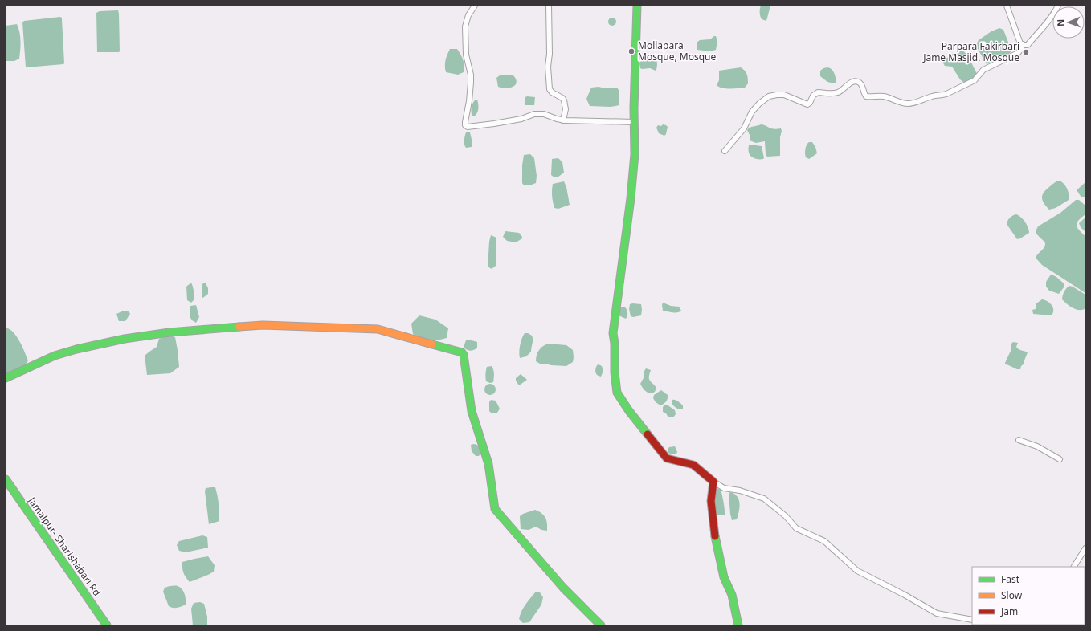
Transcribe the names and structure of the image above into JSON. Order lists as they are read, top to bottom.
{
  "streets": {
    "street": ["Jamalpur- Sharishabari Rd"]
  },
  "places": ["Mollapara Mosque, Mosque", "Parpara Fakirbari Jame Masjid, Mosque"],
  "legend": ["Fast", "Slow", "Jam"],
  "north": "left"
}
